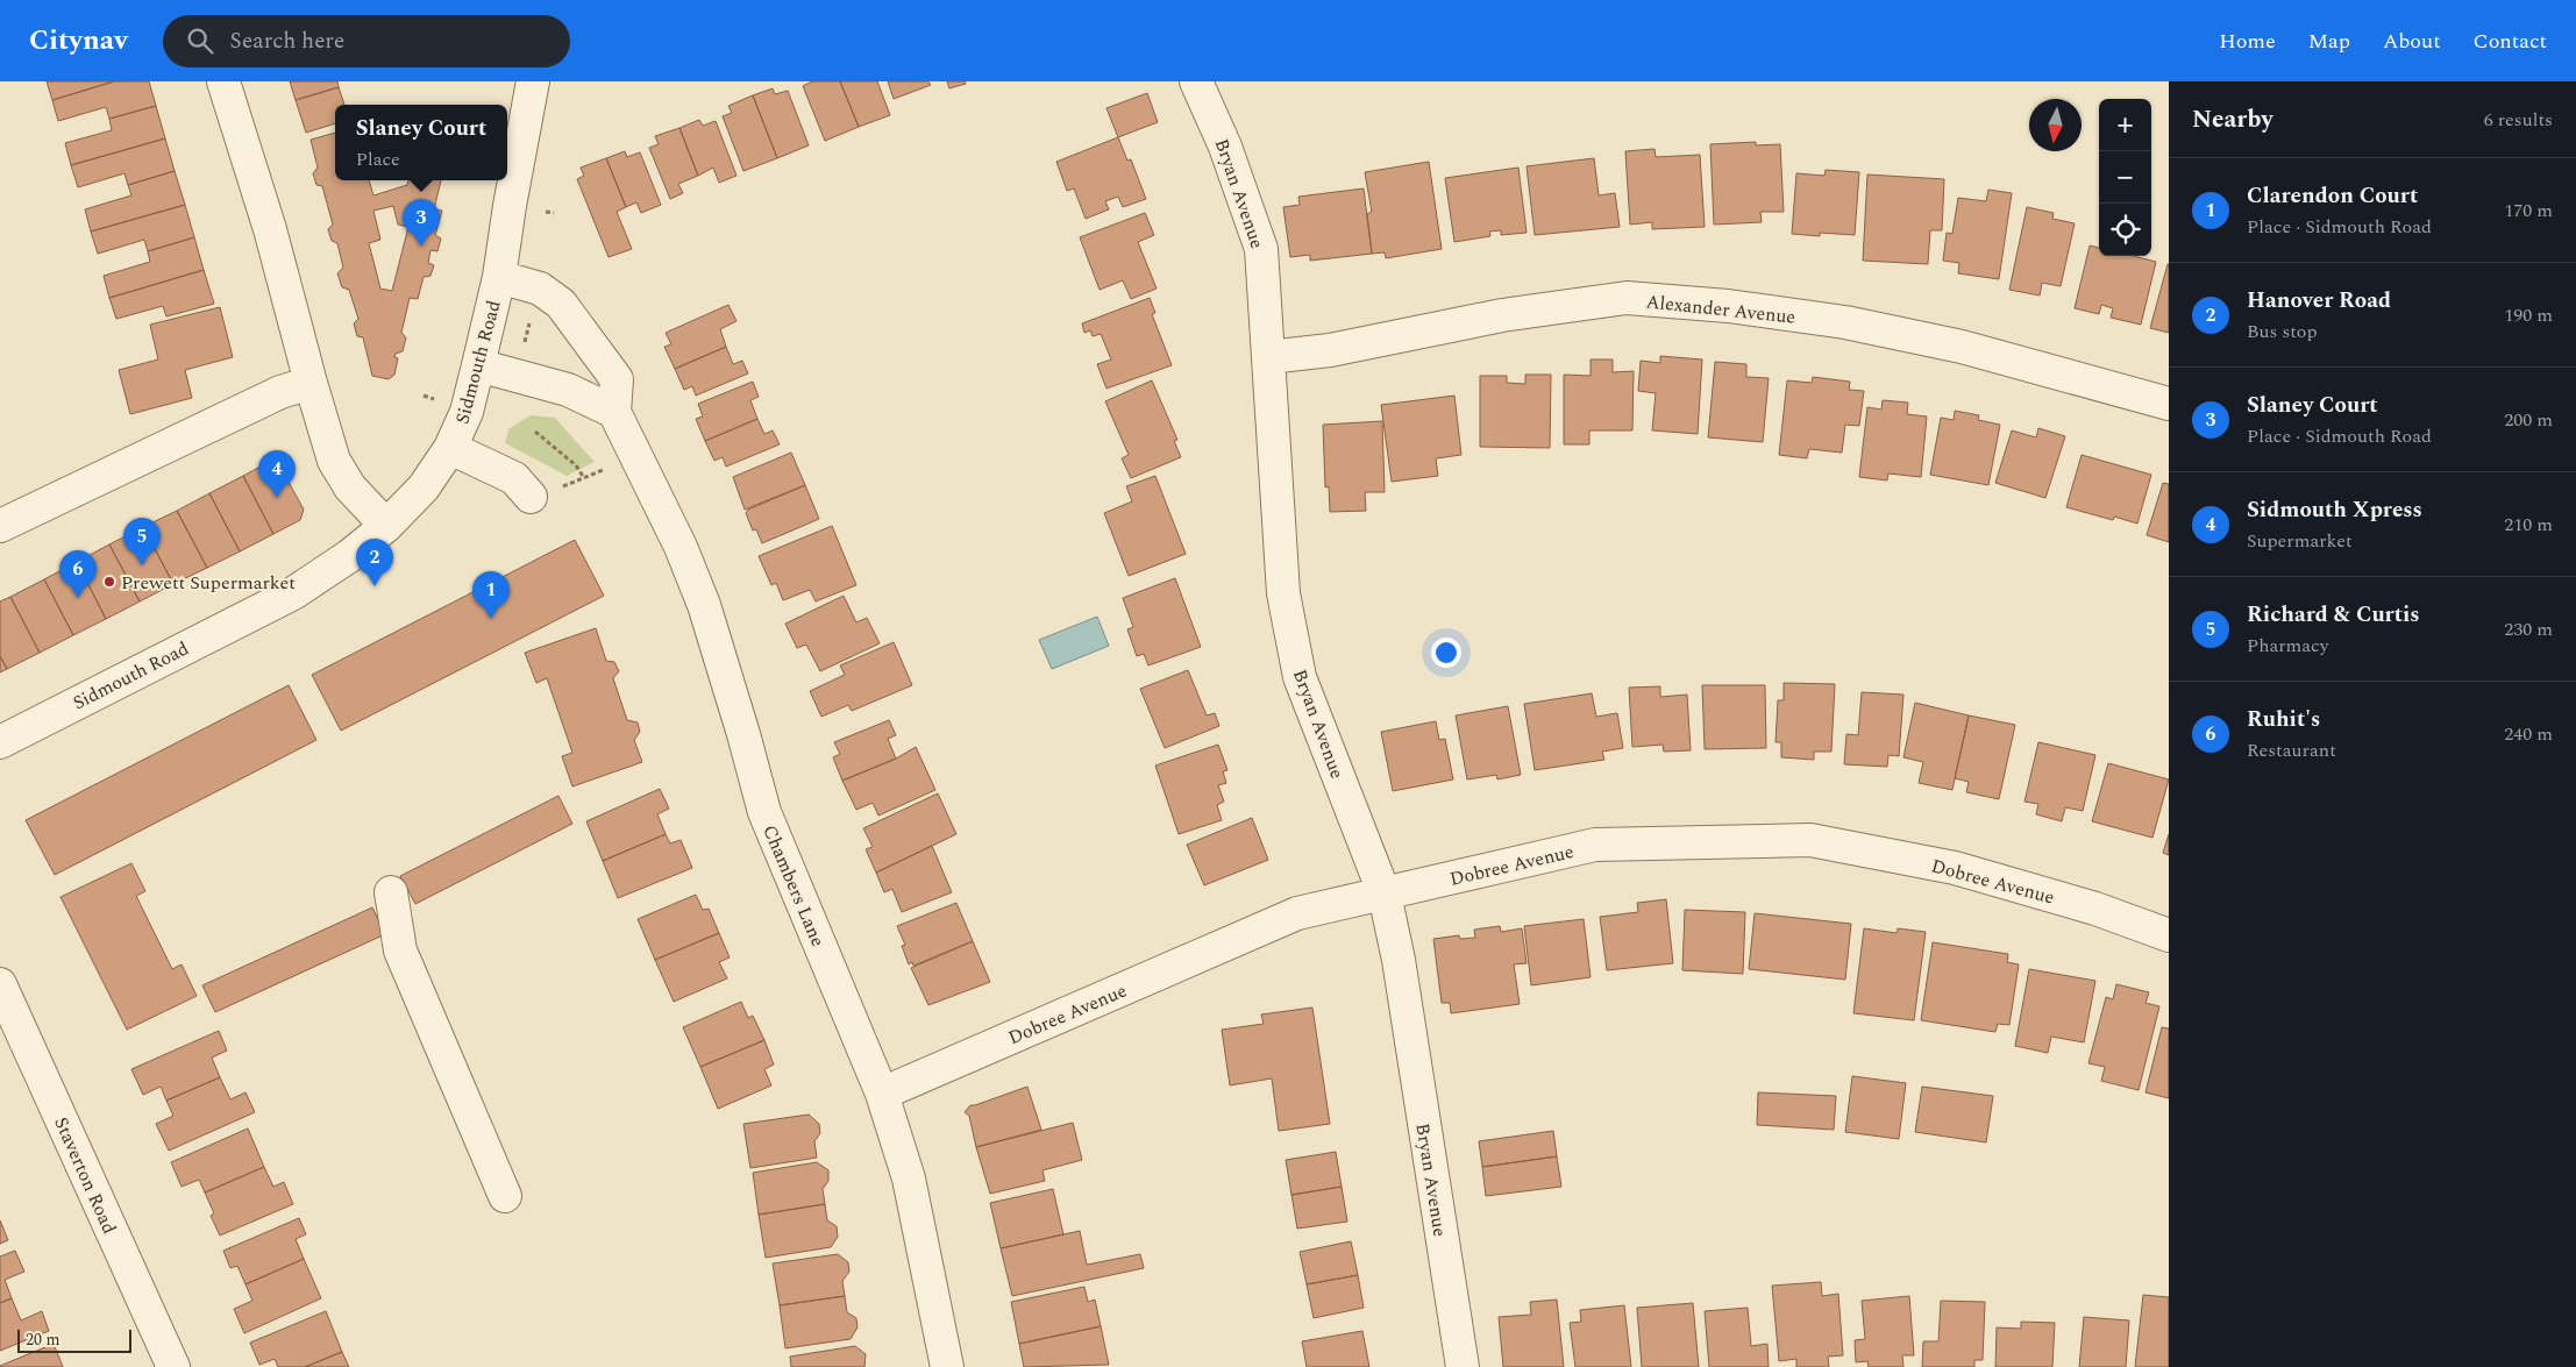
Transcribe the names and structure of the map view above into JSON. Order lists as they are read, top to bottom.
{
  "streets": {
    "street": [
      "Bryan Avenue",
      "Alexander Avenue",
      "Sidmouth Road",
      "Dobree Avenue",
      "Chambers Lane",
      "Staverton Road"
    ]
  },
  "crossings": [
    ["Bryan Avenue", "Alexander Avenue"],
    ["Bryan Avenue", "Dobree Avenue"],
    ["Sidmouth Road", "Chambers Lane"],
    ["Dobree Avenue", "Chambers Lane"]
  ],
  "places": ["Prewett Supermarket"],
  "scale_bar": "20 m",
  "north": "bottom",
  "page": {
    "header": "Citynav",
    "search": "Search here",
    "nav": [
      "Home",
      "Map",
      "About",
      "Contact"
    ],
    "heading": ["Nearby", "6 results"],
    "map_buttons": ["+", "−"],
    "popup": ["Slaney Court", "Place"],
    "list": [
      {
        "mark": "1",
        "name": "Clarendon Court",
        "note": "Place · Sidmouth Road",
        "value": "170 m"
      },
      {
        "mark": "2",
        "name": "Hanover Road",
        "note": "Bus stop",
        "value": "190 m"
      },
      {
        "mark": "3",
        "name": "Slaney Court",
        "note": "Place · Sidmouth Road",
        "value": "200 m"
      },
      {
        "mark": "4",
        "name": "Sidmouth Xpress",
        "note": "Supermarket",
        "value": "210 m"
      },
      {
        "mark": "5",
        "name": "Richard & Curtis",
        "note": "Pharmacy",
        "value": "230 m"
      },
      {
        "mark": "6",
        "name": "Ruhit's",
        "note": "Restaurant",
        "value": "240 m"
      }
    ],
    "pins": [
      "3",
      "4",
      "5",
      "2",
      "6",
      "1"
    ],
    "scale": "20 m"
  }
}
